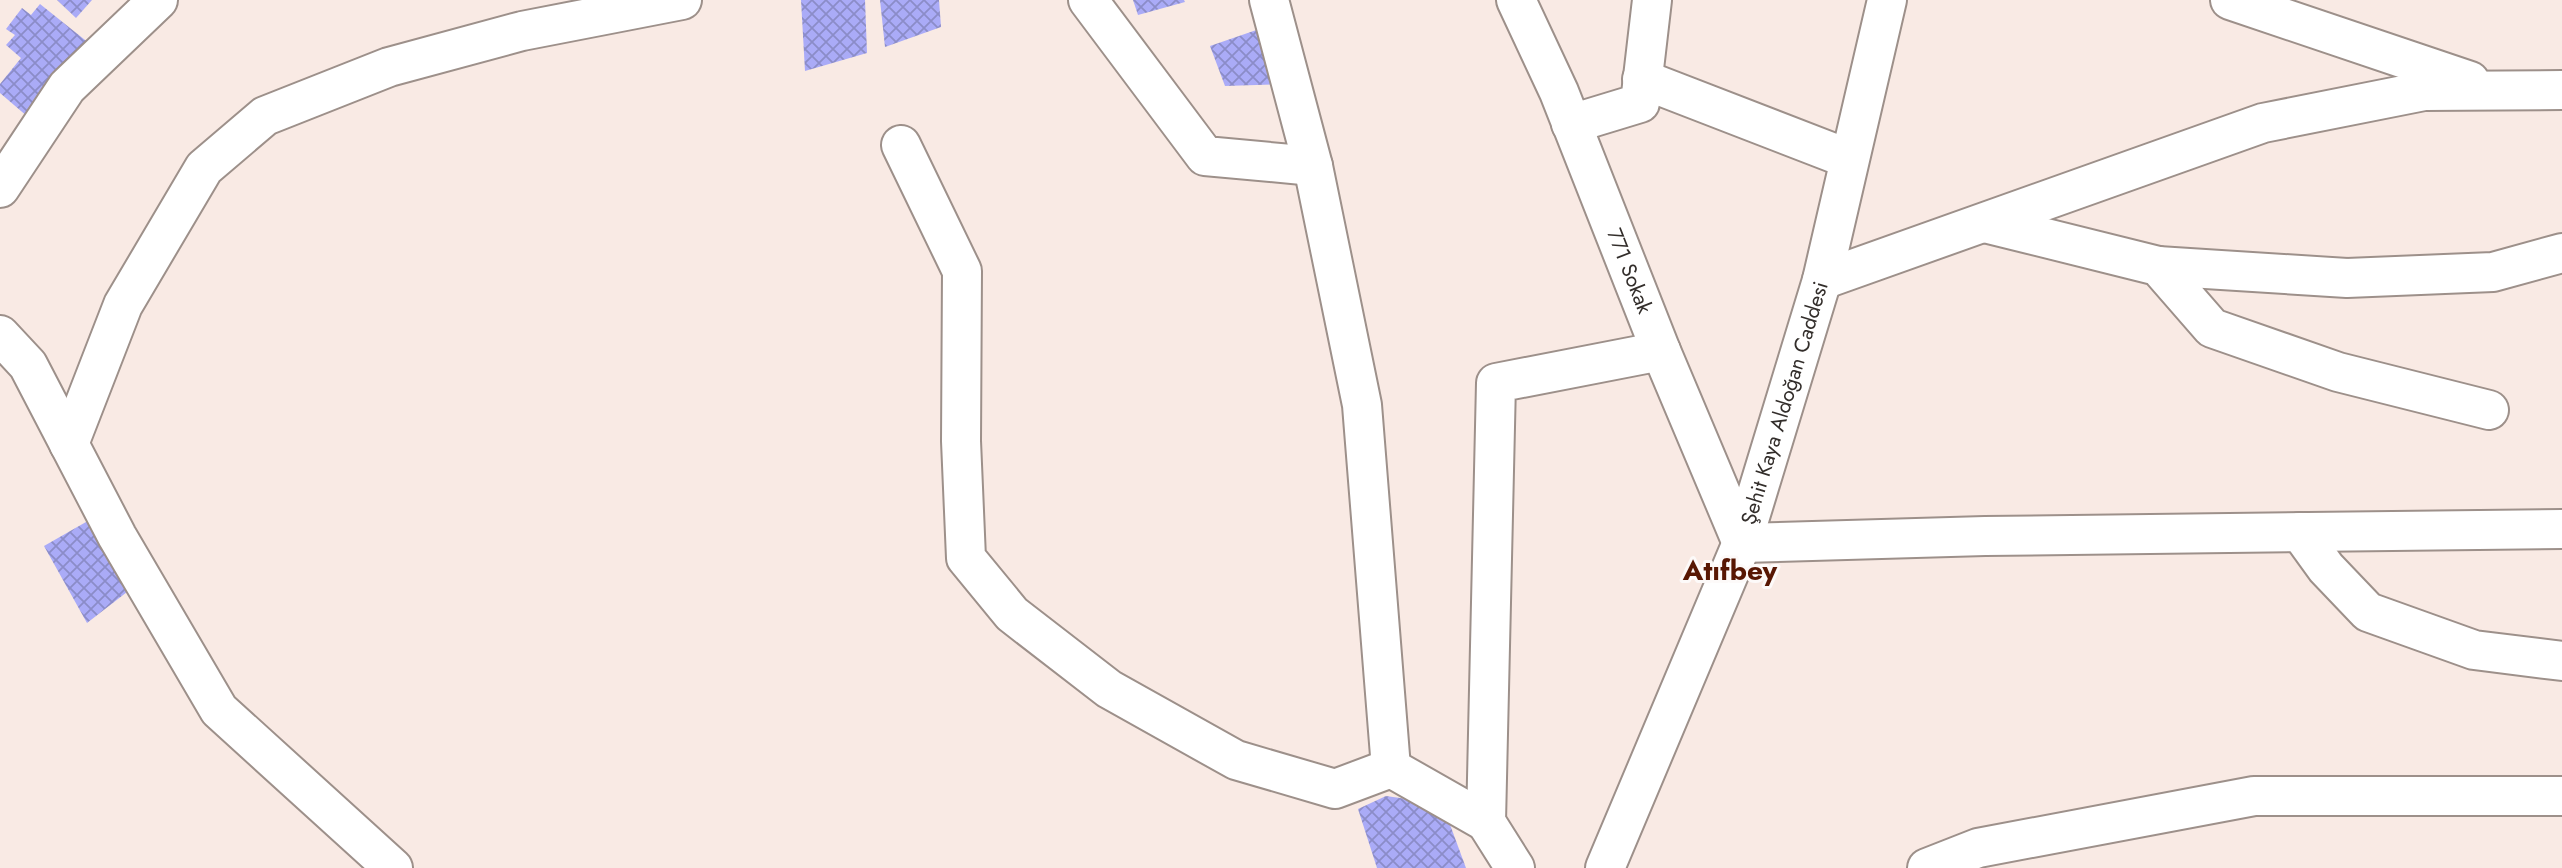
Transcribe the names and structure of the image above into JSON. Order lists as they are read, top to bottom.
{
  "streets": {
    "street": ["771 Sokak", "Şehit Kaya Aldoğan Caddesi"]
  },
  "crossings": [
    ["771 Sokak", "Şehit Kaya Aldoğan Caddesi"]
  ],
  "districts": ["Atıfbey"]
}
